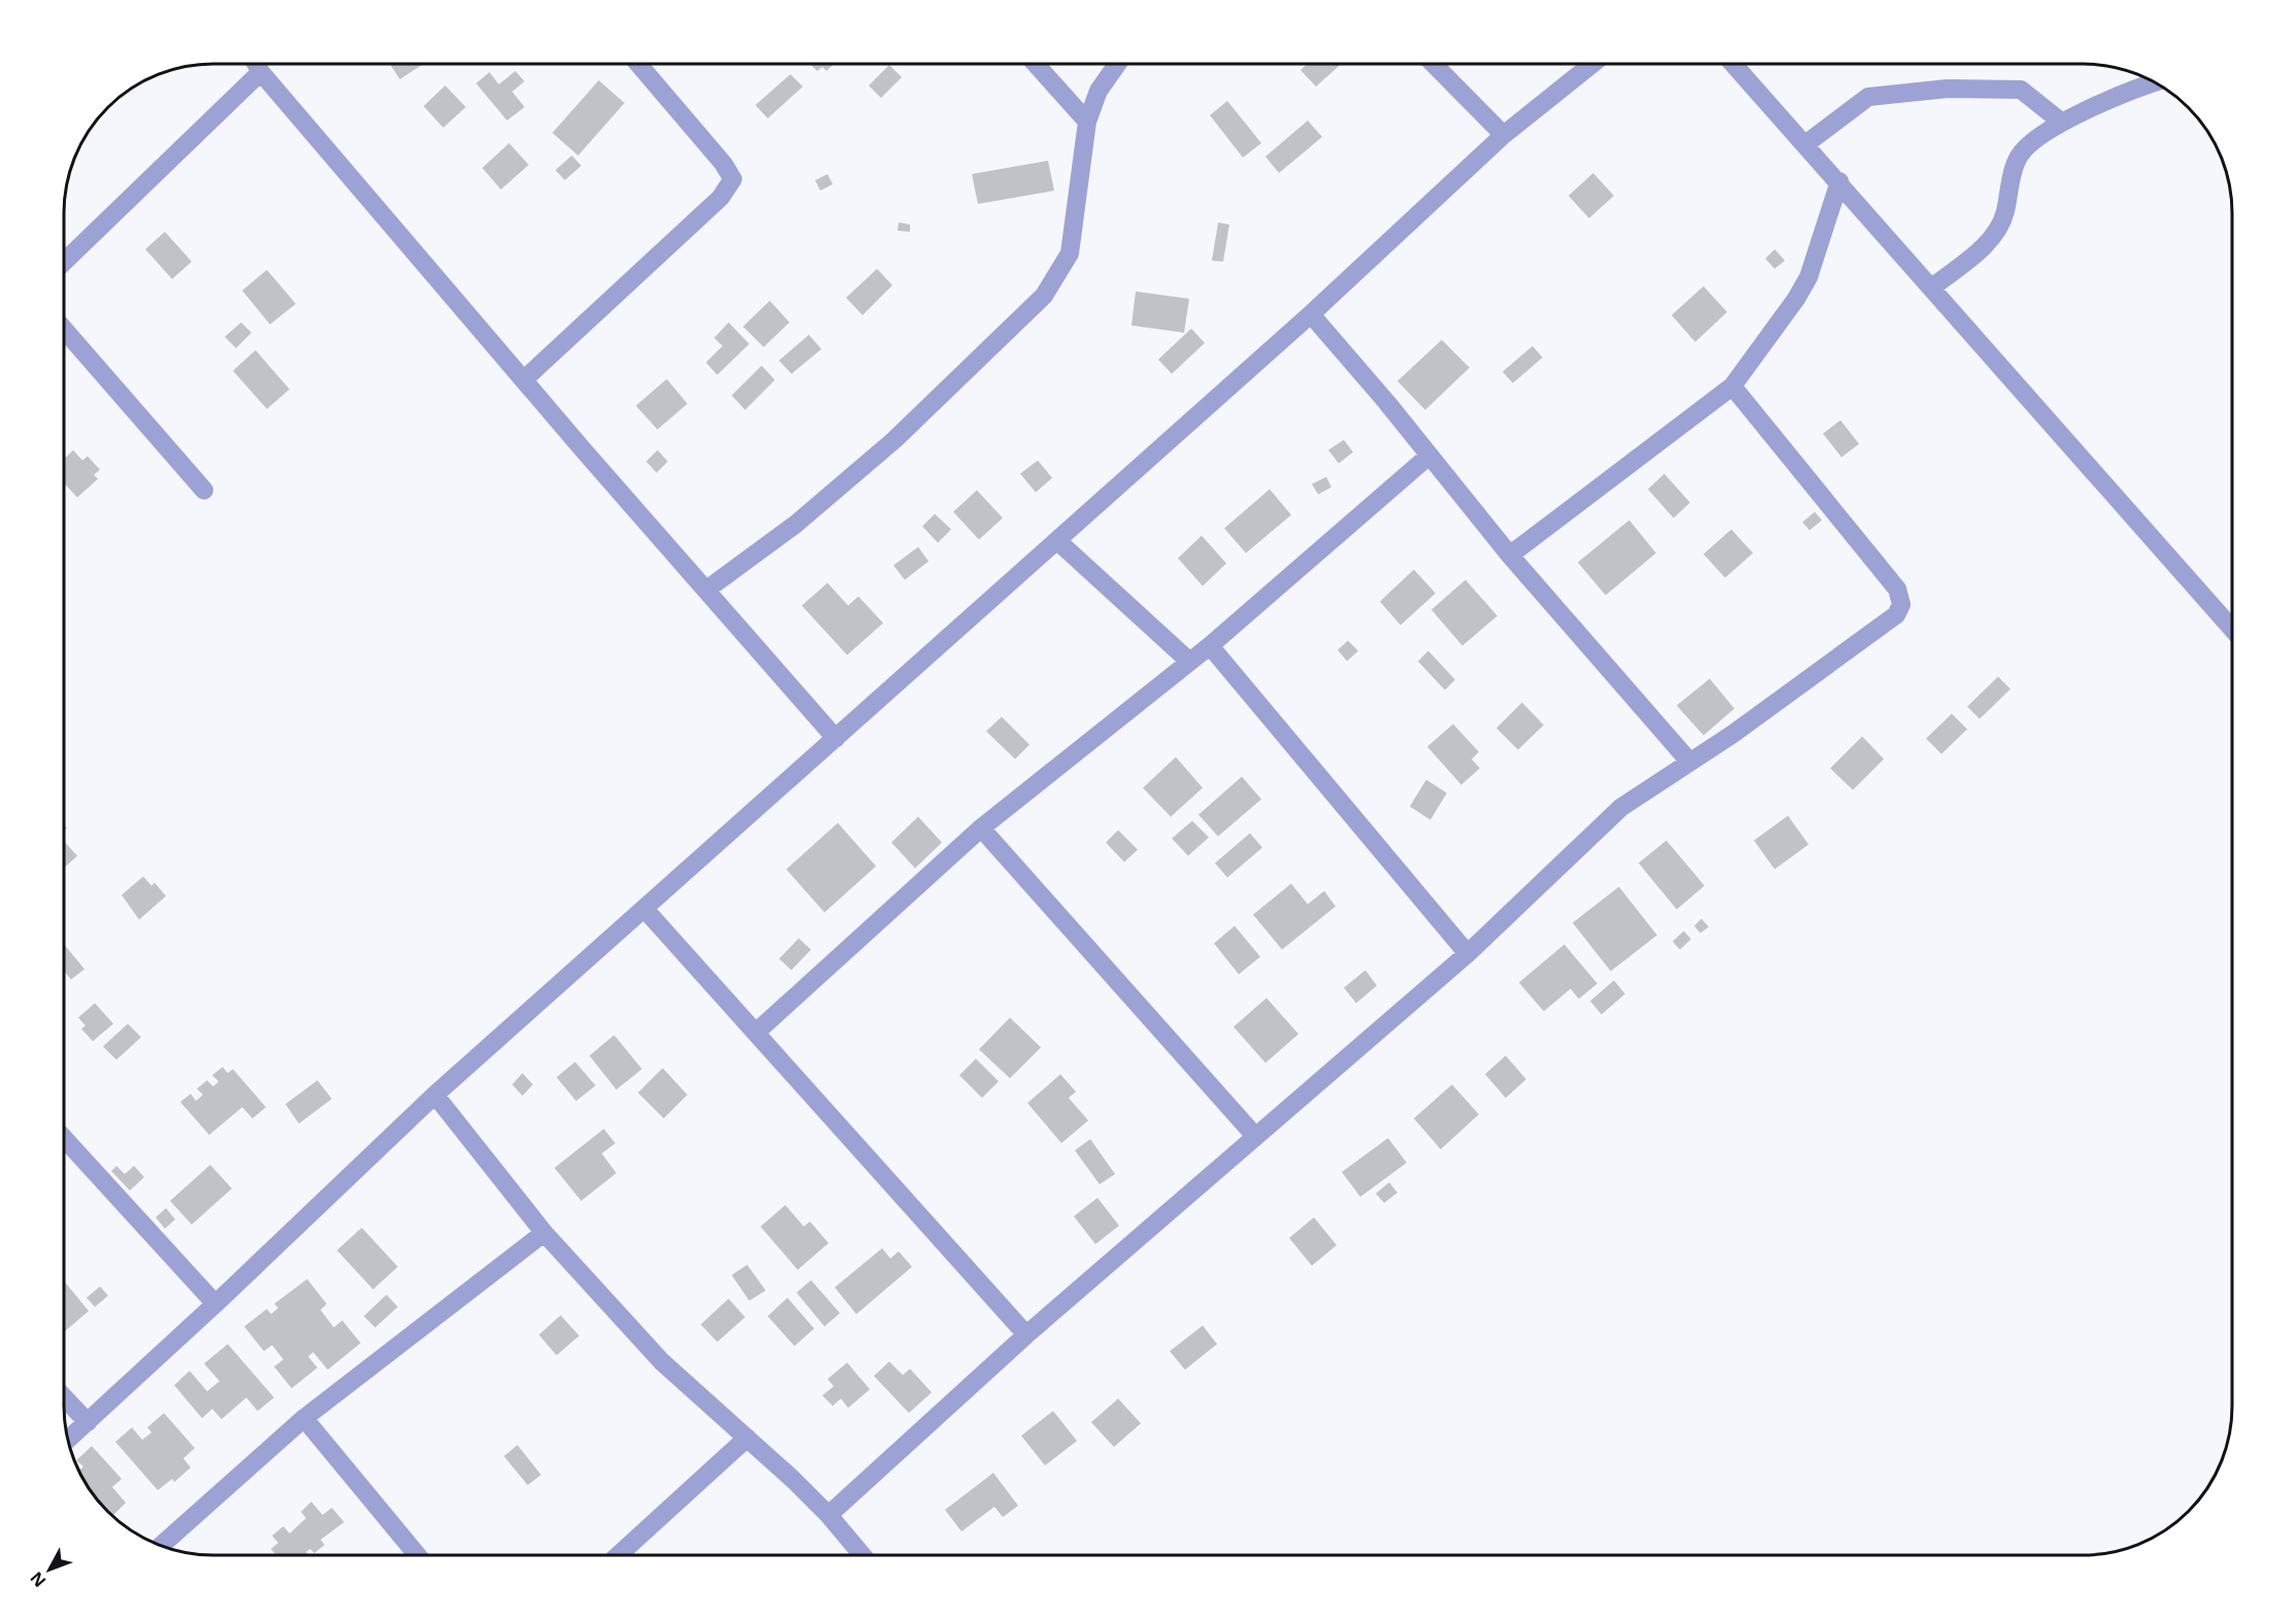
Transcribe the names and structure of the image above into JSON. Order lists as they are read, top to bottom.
{
  "north": "bottom left"
}
